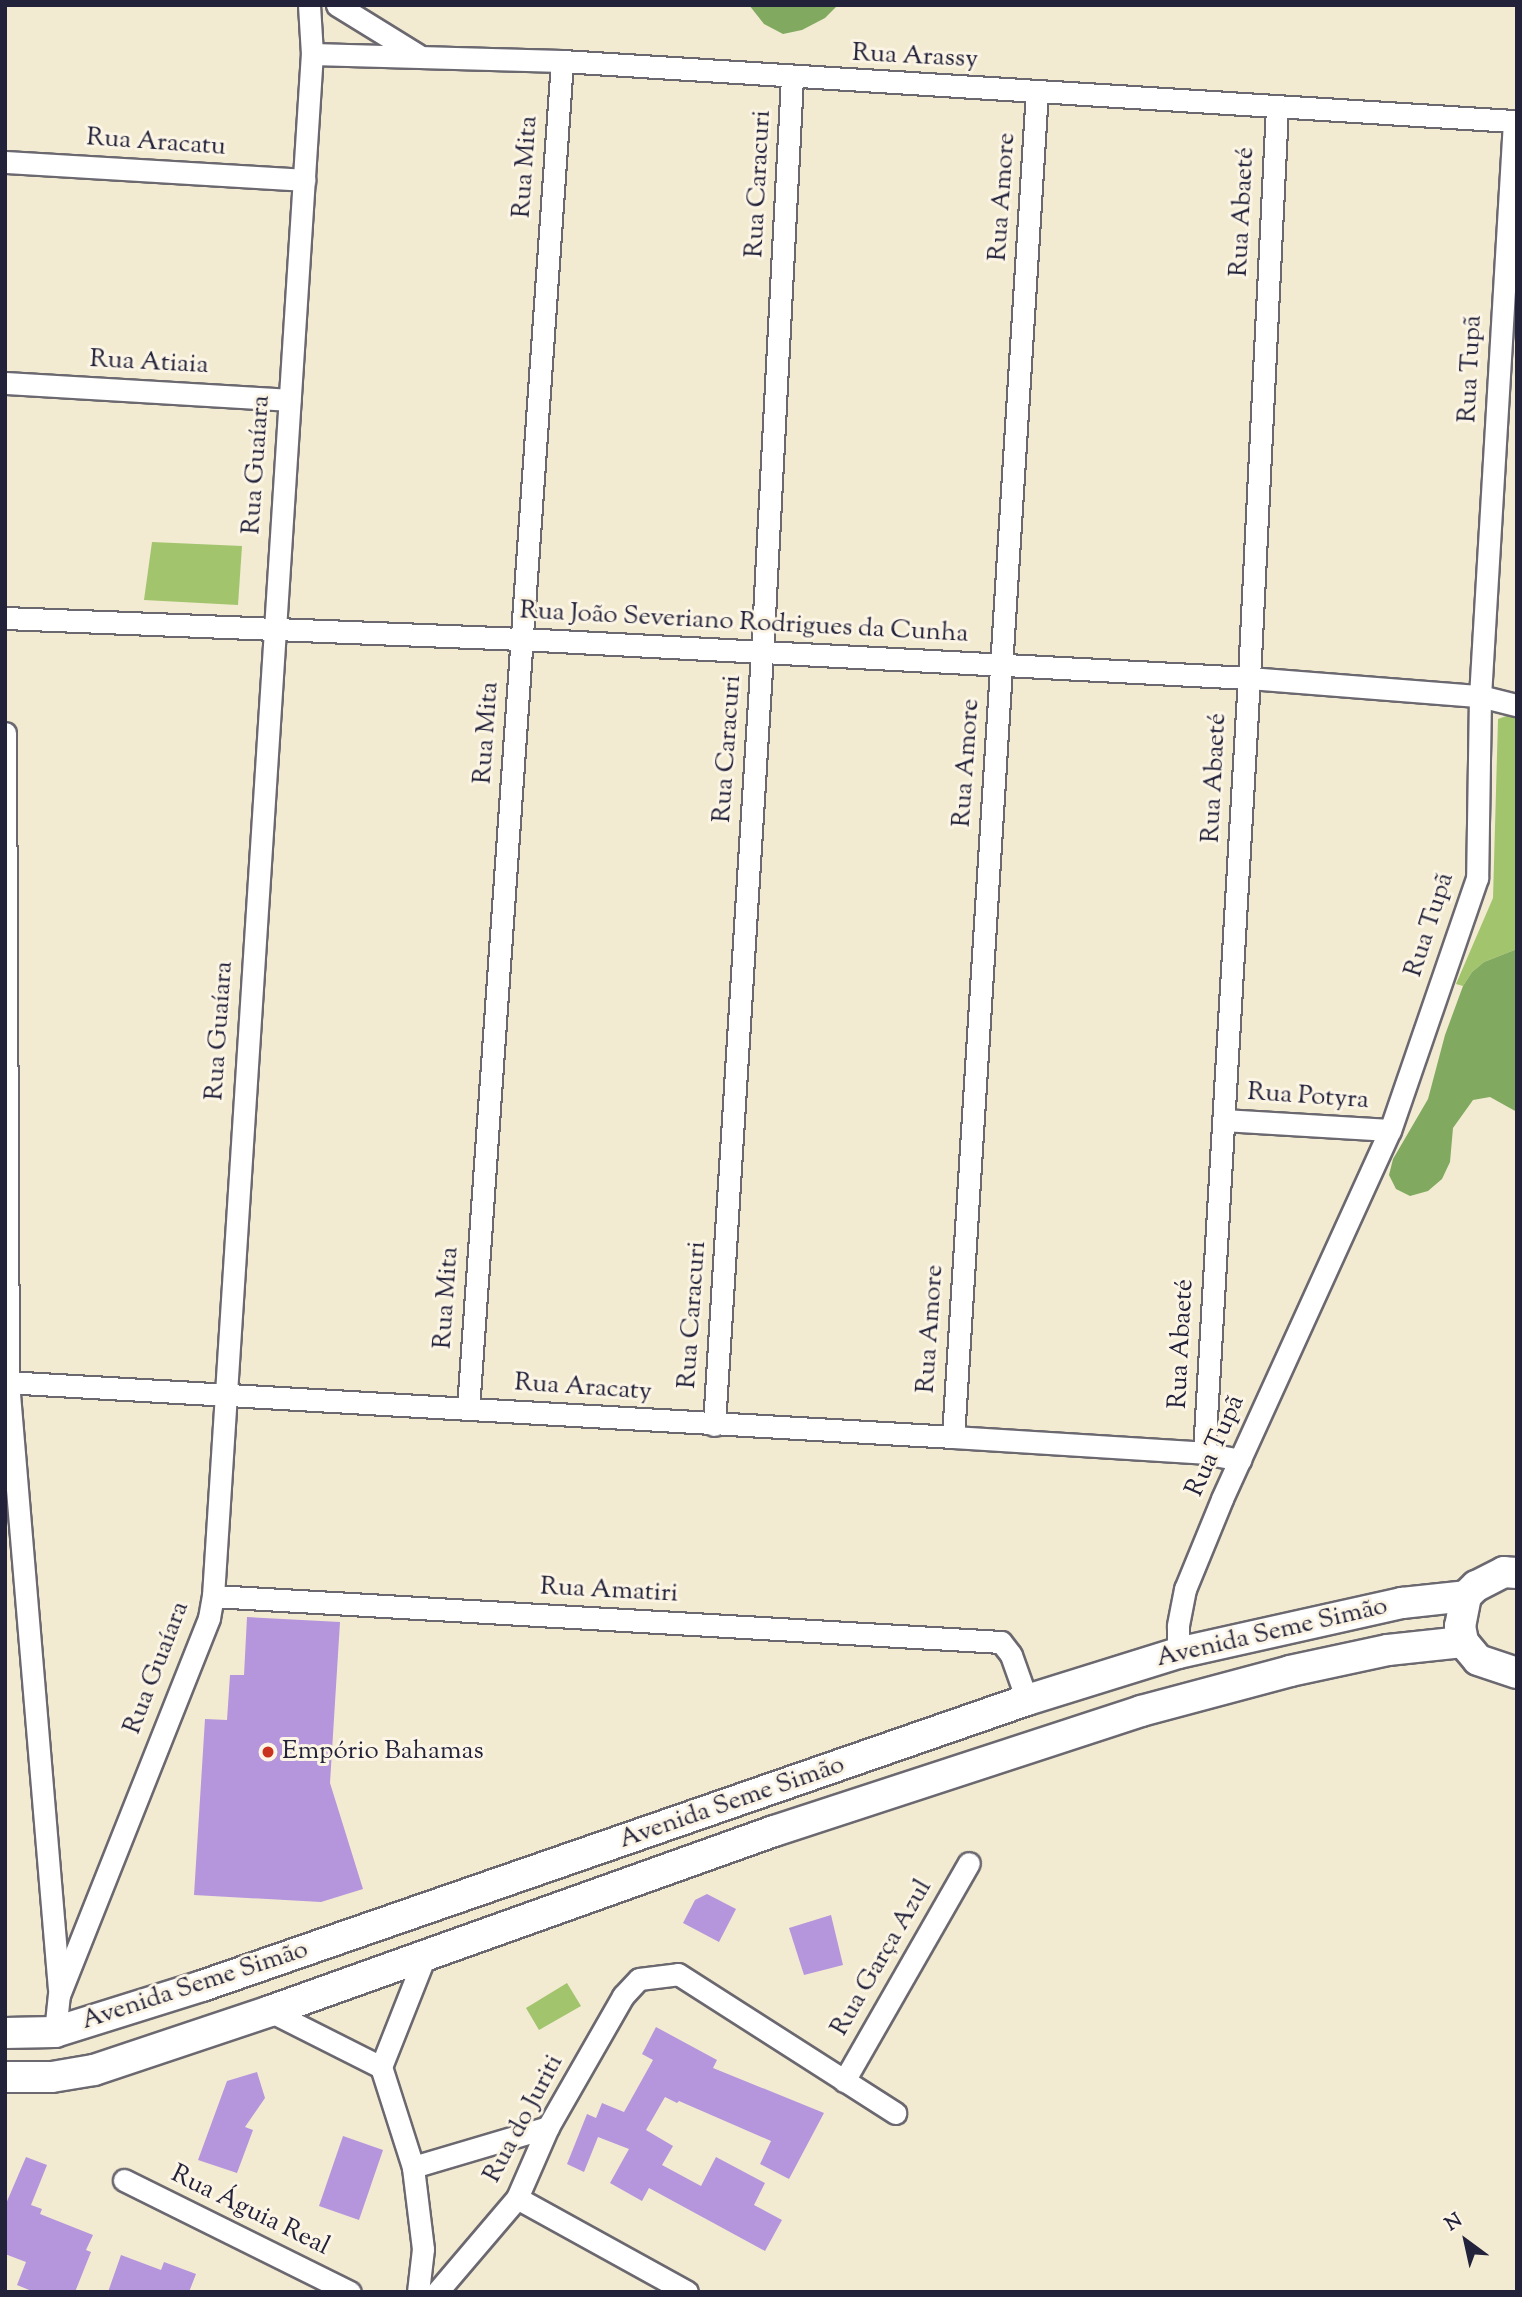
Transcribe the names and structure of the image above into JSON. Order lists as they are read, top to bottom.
{
  "streets": {
    "main road": ["Avenida Seme Simão"],
    "street": [
      "Rua Arassy",
      "Rua Aracatu",
      "Rua Mita",
      "Rua Caracuri",
      "Rua Amore",
      "Rua Abaeté",
      "Rua Atiaia",
      "Rua Tupã",
      "Rua Guaíara",
      "Rua João Severiano Rodrigues da Cunha",
      "Rua Potyra",
      "Rua Aracaty",
      "Rua Amatiri",
      "Rua Garça Azul",
      "Rua do Juriti",
      "Rua Águia Real"
    ]
  },
  "crossings": [
    ["Rua Arassy", "Rua Mita"],
    ["Rua Arassy", "Rua Caracuri"],
    ["Rua Arassy", "Rua Amore"],
    ["Rua Arassy", "Rua Abaeté"],
    ["Rua Arassy", "Rua Tupã"],
    ["Rua Arassy", "Rua Guaíara"],
    ["Rua Aracatu", "Rua Guaíara"],
    ["Rua Mita", "Rua João Severiano Rodrigues da Cunha"],
    ["Rua Mita", "Rua Aracaty"],
    ["Rua Caracuri", "Rua João Severiano Rodrigues da Cunha"],
    ["Rua Caracuri", "Rua Aracaty"],
    ["Rua Amore", "Rua João Severiano Rodrigues da Cunha"],
    ["Rua Amore", "Rua Aracaty"],
    ["Rua Abaeté", "Rua João Severiano Rodrigues da Cunha"],
    ["Rua Abaeté", "Rua Potyra"],
    ["Rua Abaeté", "Rua Aracaty"],
    ["Rua Atiaia", "Rua Guaíara"],
    ["Rua Tupã", "Rua João Severiano Rodrigues da Cunha"],
    ["Rua Tupã", "Rua Potyra"],
    ["Rua Tupã", "Rua Aracaty"],
    ["Rua Tupã", "Avenida Seme Simão"],
    ["Rua Guaíara", "Rua João Severiano Rodrigues da Cunha"],
    ["Rua Guaíara", "Rua Aracaty"],
    ["Rua Guaíara", "Rua Amatiri"],
    ["Rua Guaíara", "Avenida Seme Simão"],
    ["Rua Amatiri", "Avenida Seme Simão"],
    ["Rua Garça Azul", "Rua do Juriti"]
  ],
  "places": ["Empório Bahamas"],
  "north": "top left"
}
